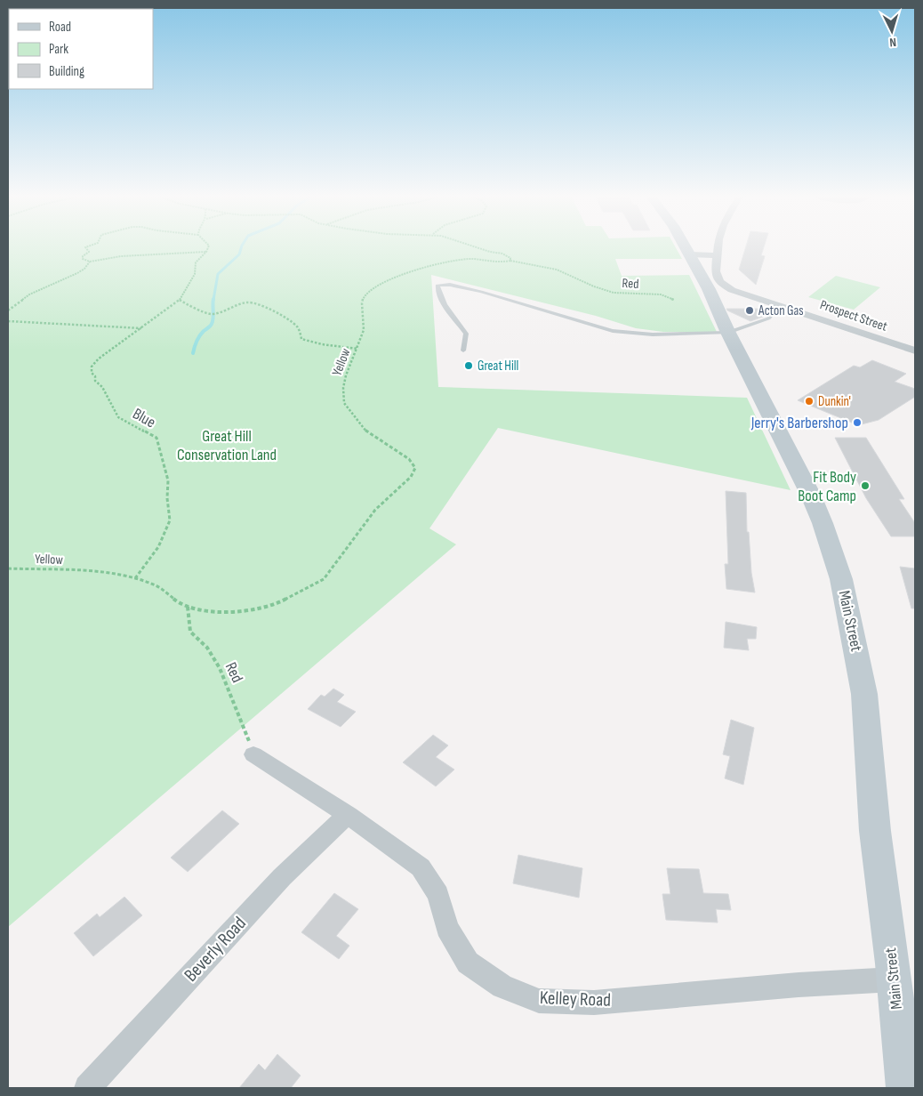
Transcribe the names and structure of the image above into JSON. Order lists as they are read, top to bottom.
{
  "streets": {
    "main road": ["Main Street"],
    "street": ["Prospect Street", "Beverly Road", "Kelley Road"],
    "path": ["Red", "Yellow", "Blue"]
  },
  "crossings": [
    ["Red", "Yellow"],
    ["Red", "Kelley Road"],
    ["Prospect Street", "Main Street"],
    ["Yellow", "Blue"],
    ["Main Street", "Kelley Road"],
    ["Beverly Road", "Kelley Road"]
  ],
  "parks": ["Great Hill Conservation Land"],
  "places": [
    "Acton Gas",
    "Great Hill",
    "Dunkin'",
    "Jerry's Barbershop",
    "Fit Body Boot Camp"
  ],
  "legend": ["Road", "Park", "Building"],
  "north": "bottom"
}
